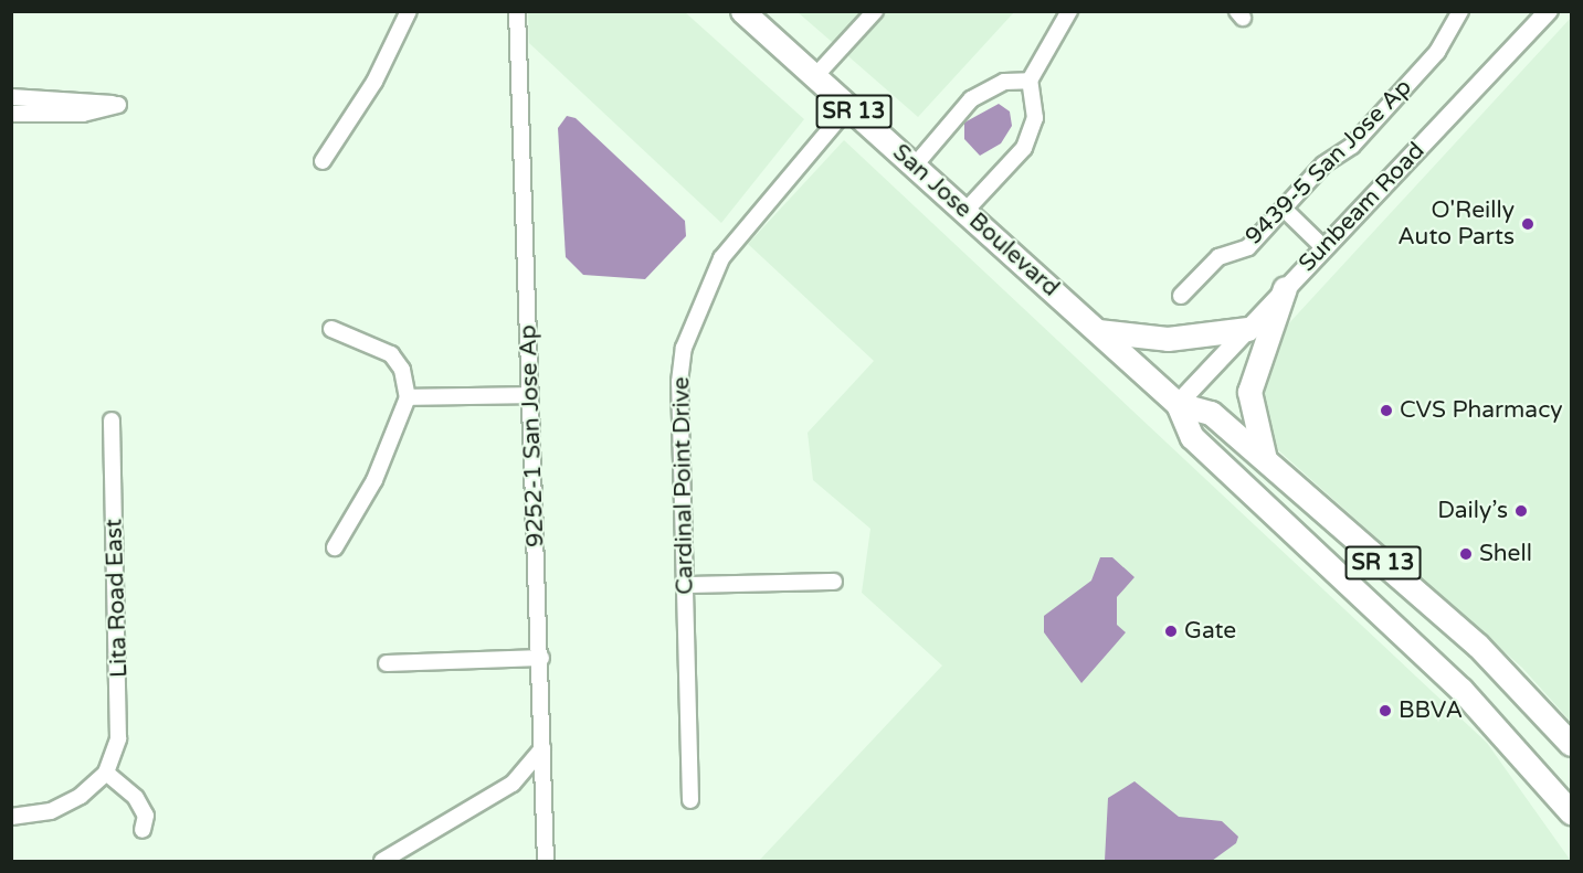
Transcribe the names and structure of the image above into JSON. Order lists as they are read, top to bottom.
{
  "streets": {
    "main road": ["SR 13", "San Jose Boulevard"],
    "street": [
      "9439-5 San Jose Ap",
      "Sunbeam Road",
      "9252-1 San Jose Ap",
      "Cardinal Point Drive",
      "Lita Road East"
    ]
  },
  "crossings": [
    ["Sunbeam Road", "San Jose Boulevard"],
    ["San Jose Boulevard", "Cardinal Point Drive"]
  ],
  "places": [
    "O'Reilly Auto Parts",
    "CVS Pharmacy",
    "Daily’s",
    "Shell",
    "Gate",
    "BBVA"
  ]
}
